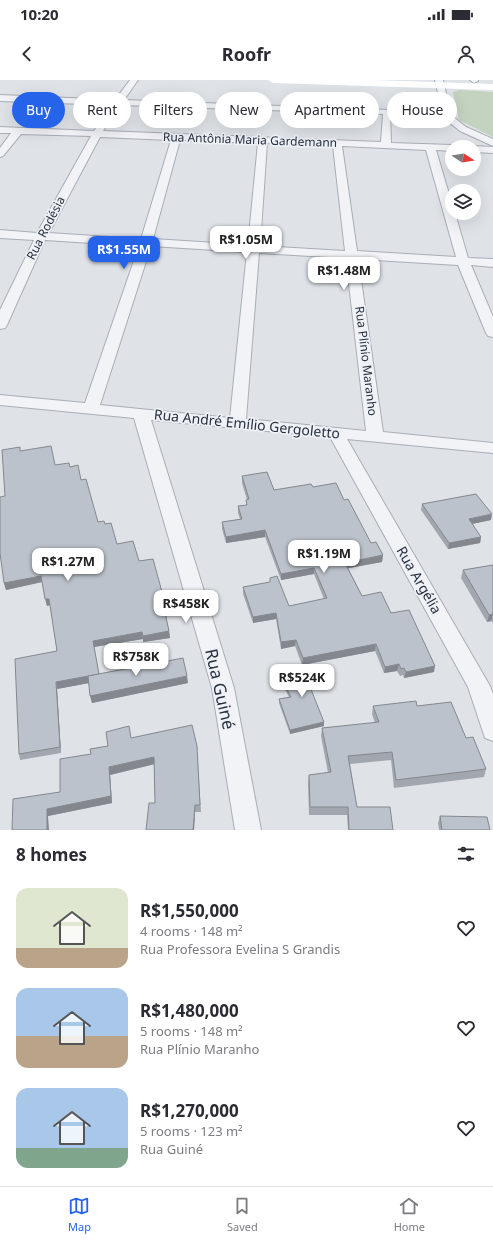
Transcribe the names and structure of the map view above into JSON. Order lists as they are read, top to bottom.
{
  "streets": {
    "street": [
      "Rua Antônia Maria Gardemann",
      "Rua Rodésia",
      "Rua Plínio Maranho",
      "Rua André Emílio Gergoletto",
      "Rua Argélia",
      "Rua Guiné"
    ]
  },
  "crossings": [
    ["Rua Antônia Maria Gardemann", "Rua Rodésia"],
    ["Rua Antônia Maria Gardemann", "Rua Plínio Maranho"],
    ["Rua Plínio Maranho", "Rua André Emílio Gergoletto"],
    ["Rua André Emílio Gergoletto", "Rua Argélia"],
    ["Rua André Emílio Gergoletto", "Rua Guiné"]
  ],
  "north": "right",
  "page": {
    "status": "10:20",
    "header": "Roofr",
    "chip": [
      "Buy",
      "Rent",
      "Filters",
      "New",
      "Apartment",
      "House"
    ],
    "price": [
      "R$1.05M",
      "R$1.55M",
      "R$1.48M",
      "R$1.19M",
      "R$1.27M",
      "R$458K",
      "R$758K",
      "R$524K"
    ],
    "heading": "8 homes",
    "list": [
      {
        "name": "R$1,550,000",
        "note": "4 rooms · 148 m² · Rua Professora Evelina S Grandis"
      },
      {
        "name": "R$1,480,000",
        "note": "5 rooms · 148 m² · Rua Plínio Maranho"
      },
      {
        "name": "R$1,270,000",
        "note": "5 rooms · 123 m² · Rua Guiné"
      }
    ],
    "tabs": ["Map", "Saved", "Home"]
  }
}
